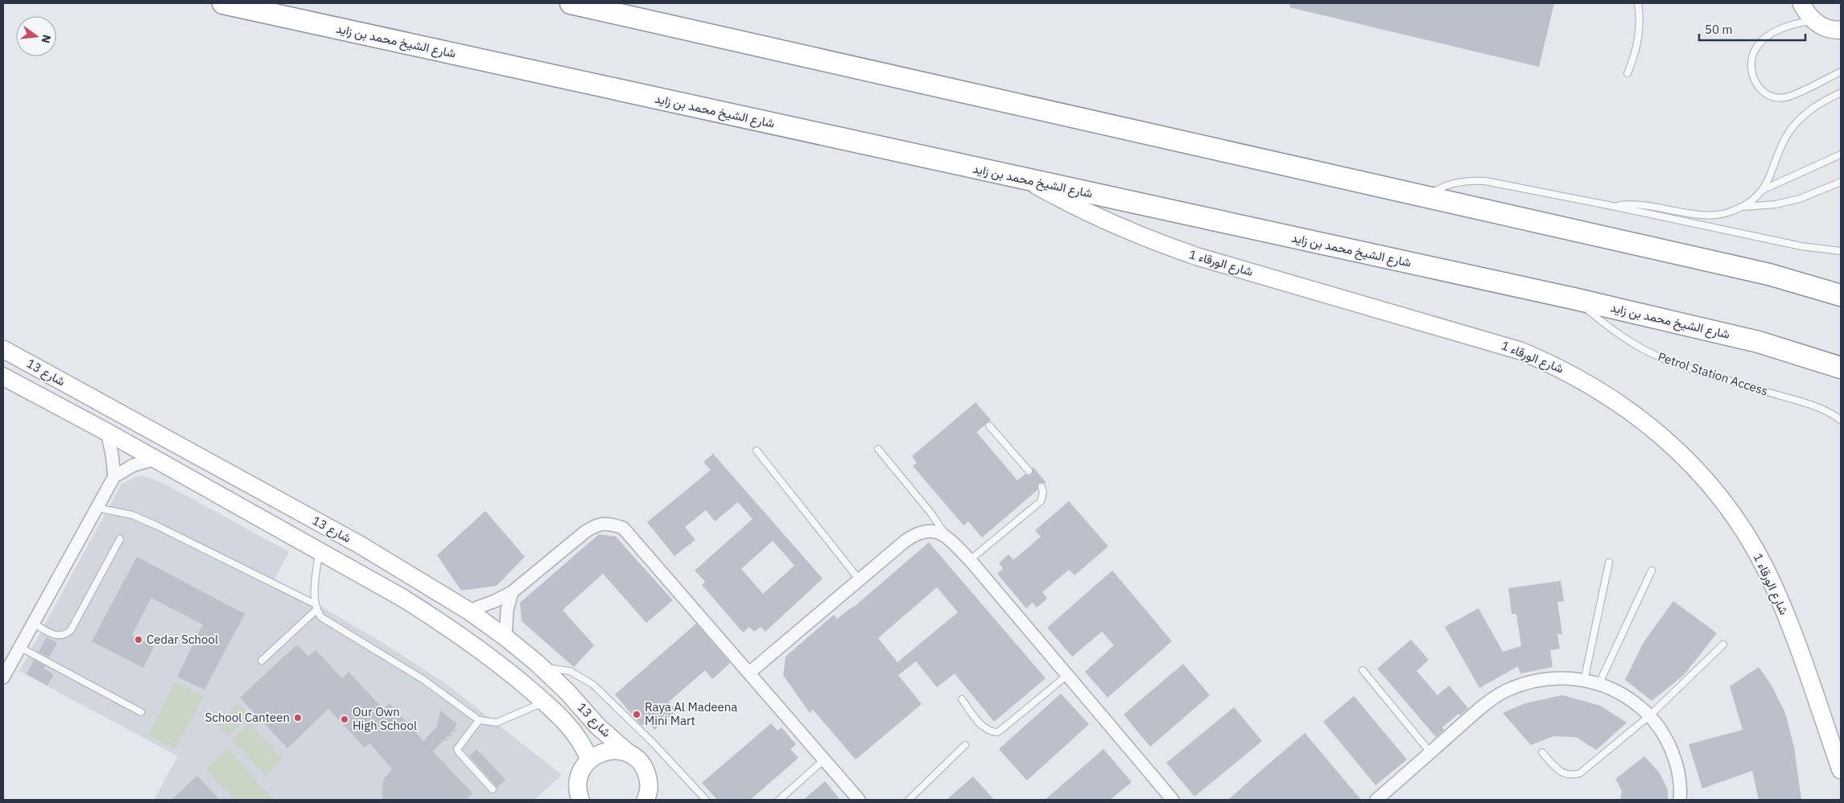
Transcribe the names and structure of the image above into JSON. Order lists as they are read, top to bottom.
{
  "streets": {
    "highway": ["شارع الشيخ محمد بن زايد"],
    "street": ["شارع الورقاء 1", "شارع 13"],
    "lane": ["Petrol Station Access"]
  },
  "crossings": [
    ["شارع الشيخ محمد بن زايد", "شارع الورقاء 1"],
    ["شارع الشيخ محمد بن زايد", "Petrol Station Access"]
  ],
  "places": [
    "Cedar School",
    "Raya Al Madeena Mini Mart",
    "School Canteen",
    "Our Own High School"
  ],
  "scale_bar": "50 m",
  "north": "right"
}
